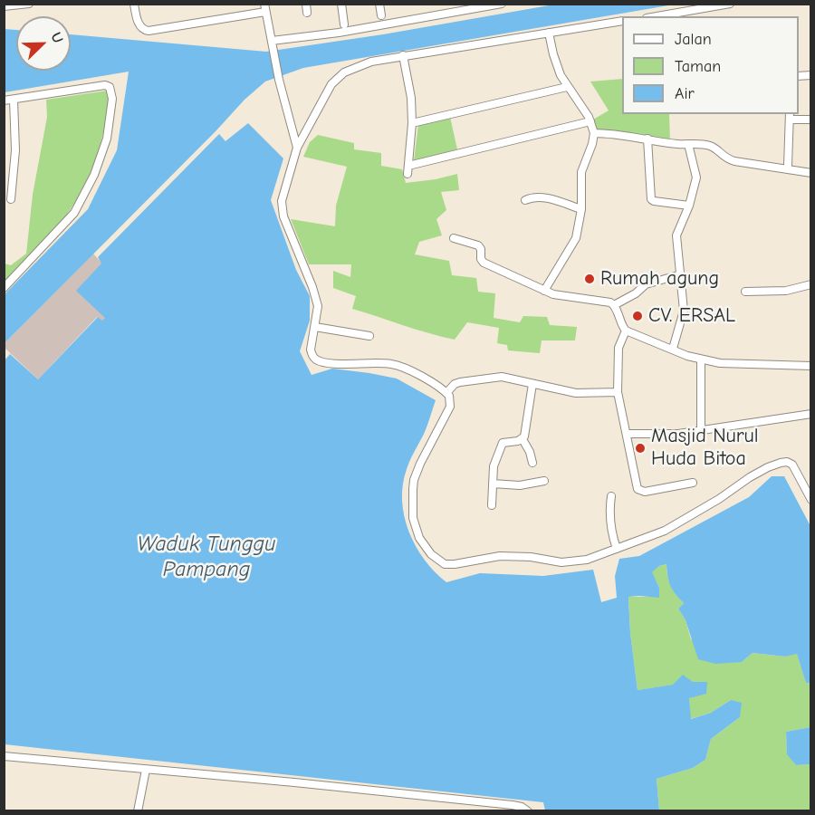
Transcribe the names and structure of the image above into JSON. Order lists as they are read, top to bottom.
{
  "water": ["Waduk Tunggu Pampang"],
  "places": ["Rumah agung", "CV. ERSAL", "Masjid Nurul Huda Bitoa"],
  "legend": ["Jalan", "Taman", "Air"],
  "north": "top right"
}
